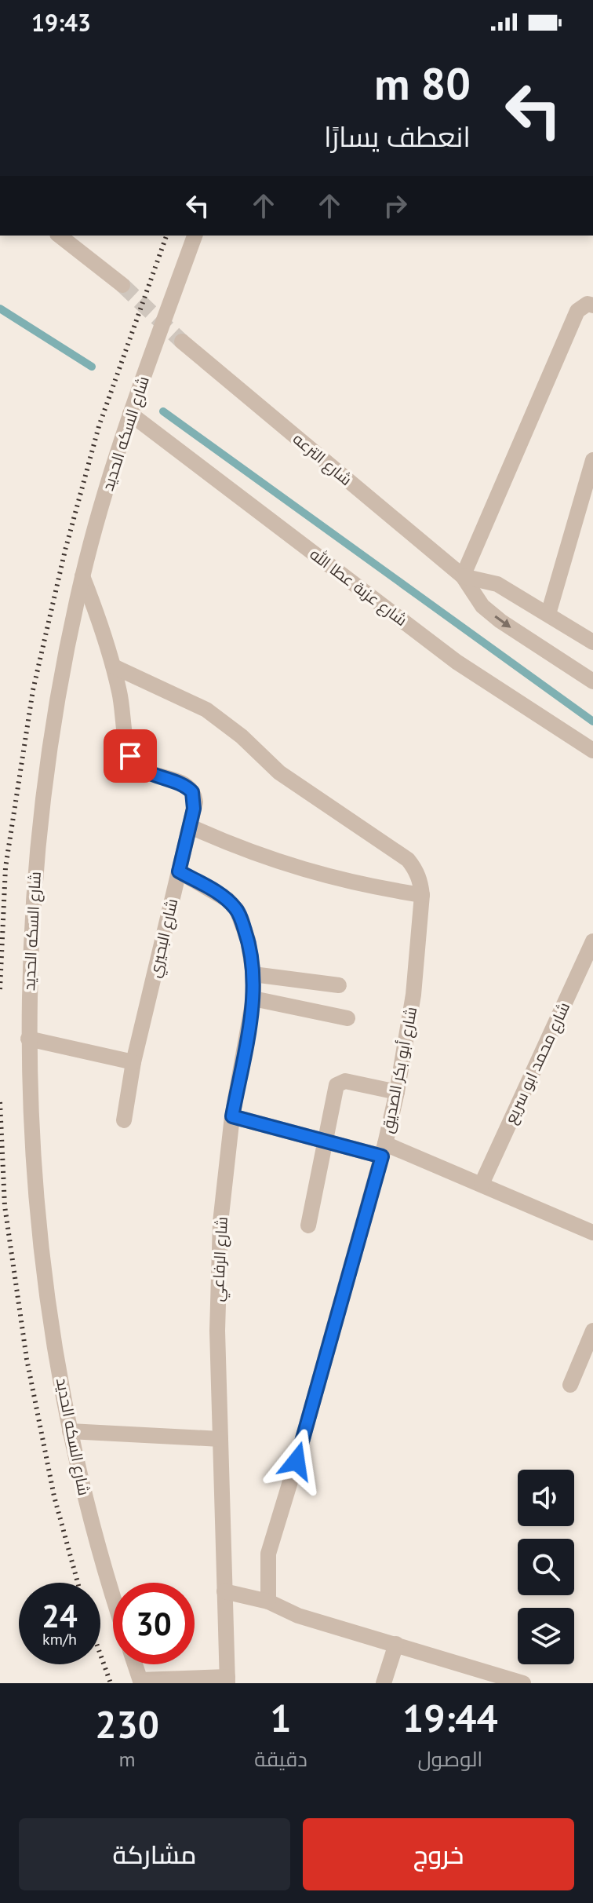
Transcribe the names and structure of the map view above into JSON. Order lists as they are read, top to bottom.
{
  "streets": {
    "street": [
      "شارع السكه الحديد",
      "شارع الترعه",
      "شارع عزبة عطا الله",
      "شارع البحيري",
      "شارع محمد ابو سريع",
      "شارع أبو بكر الصديق",
      "شارع الرفاعي"
    ]
  },
  "crossings": [
    ["شارع السكه الحديد", "شارع عزبة عطا الله"],
    ["شارع السكه الحديد", "شارع البحيري"],
    ["شارع البحيري", "شارع أبو بكر الصديق"],
    ["شارع البحيري", "شارع الرفاعي"]
  ],
  "page": {
    "status": "19:43",
    "turn": ["80 m", "انعطف يسارًا"],
    "speed": "24 km/h",
    "limit": "30",
    "eta": [
      "19:44",
      "الوصول",
      "1",
      "دقيقة",
      "230",
      "m"
    ],
    "buttons": ["خروج", "مشاركة"]
  }
}
